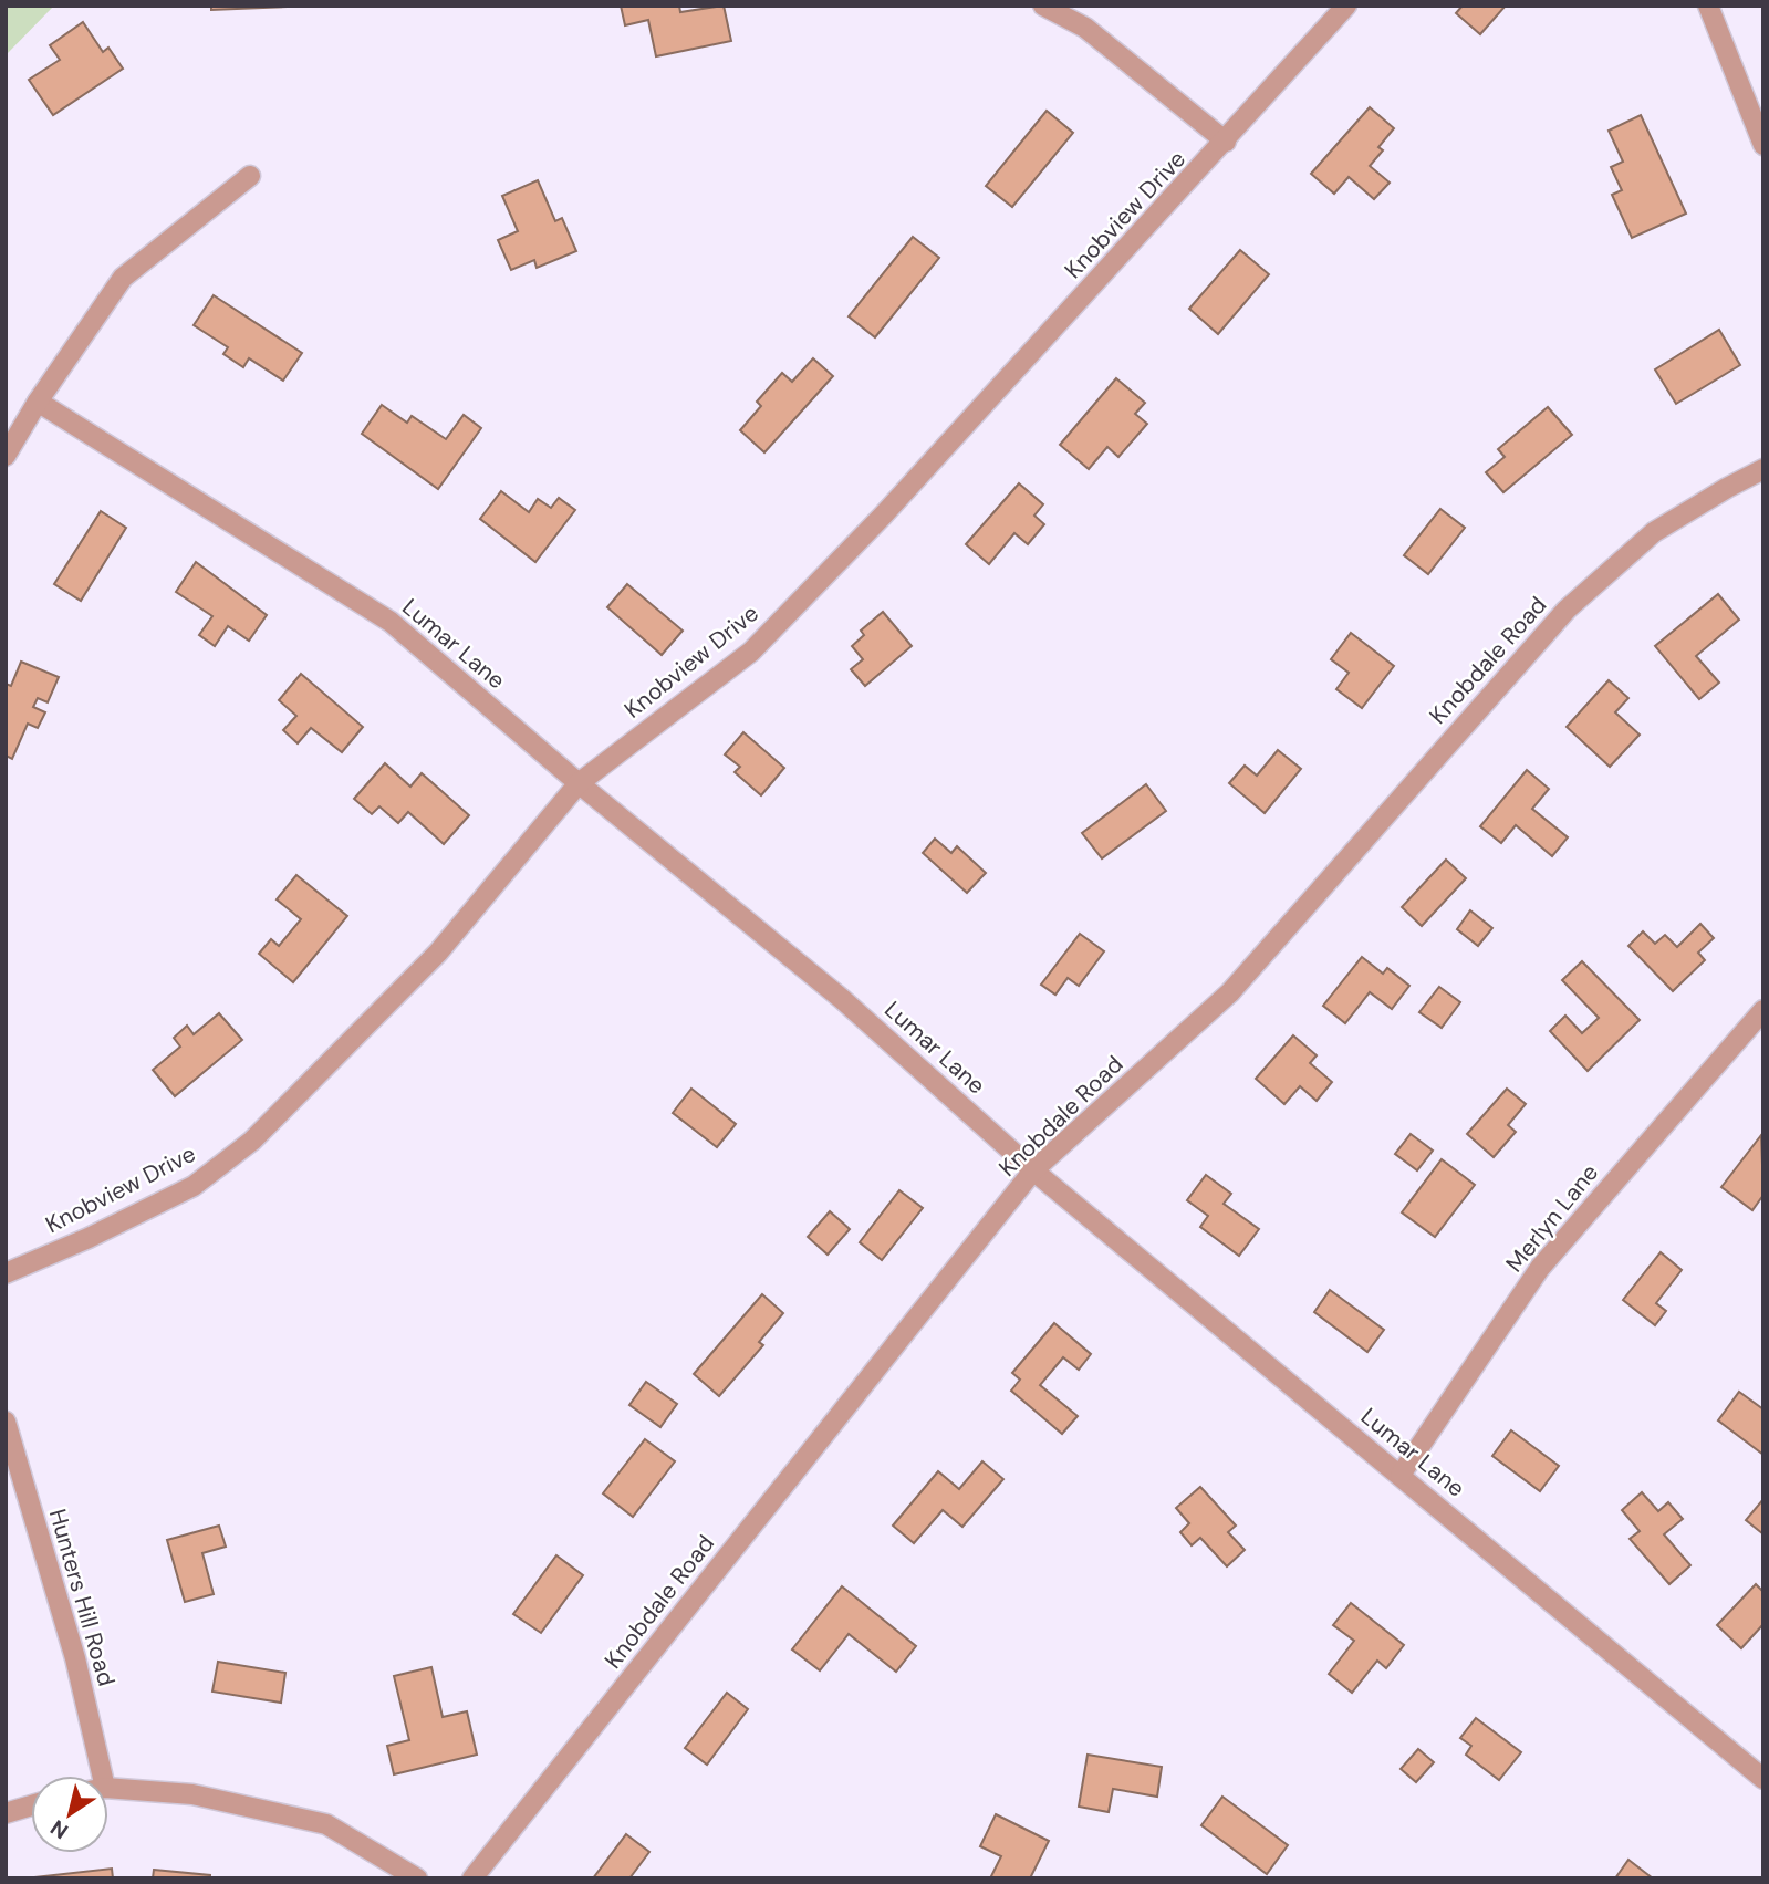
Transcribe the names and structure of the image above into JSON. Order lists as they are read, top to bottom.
{
  "streets": {
    "street": [
      "Knobview Drive",
      "Lumar Lane",
      "Knobdale Road",
      "Merlyn Lane",
      "Hunters Hill Road"
    ]
  },
  "crossings": [
    ["Knobview Drive", "Lumar Lane"],
    ["Lumar Lane", "Knobdale Road"],
    ["Lumar Lane", "Merlyn Lane"]
  ],
  "north": "bottom left"
}
